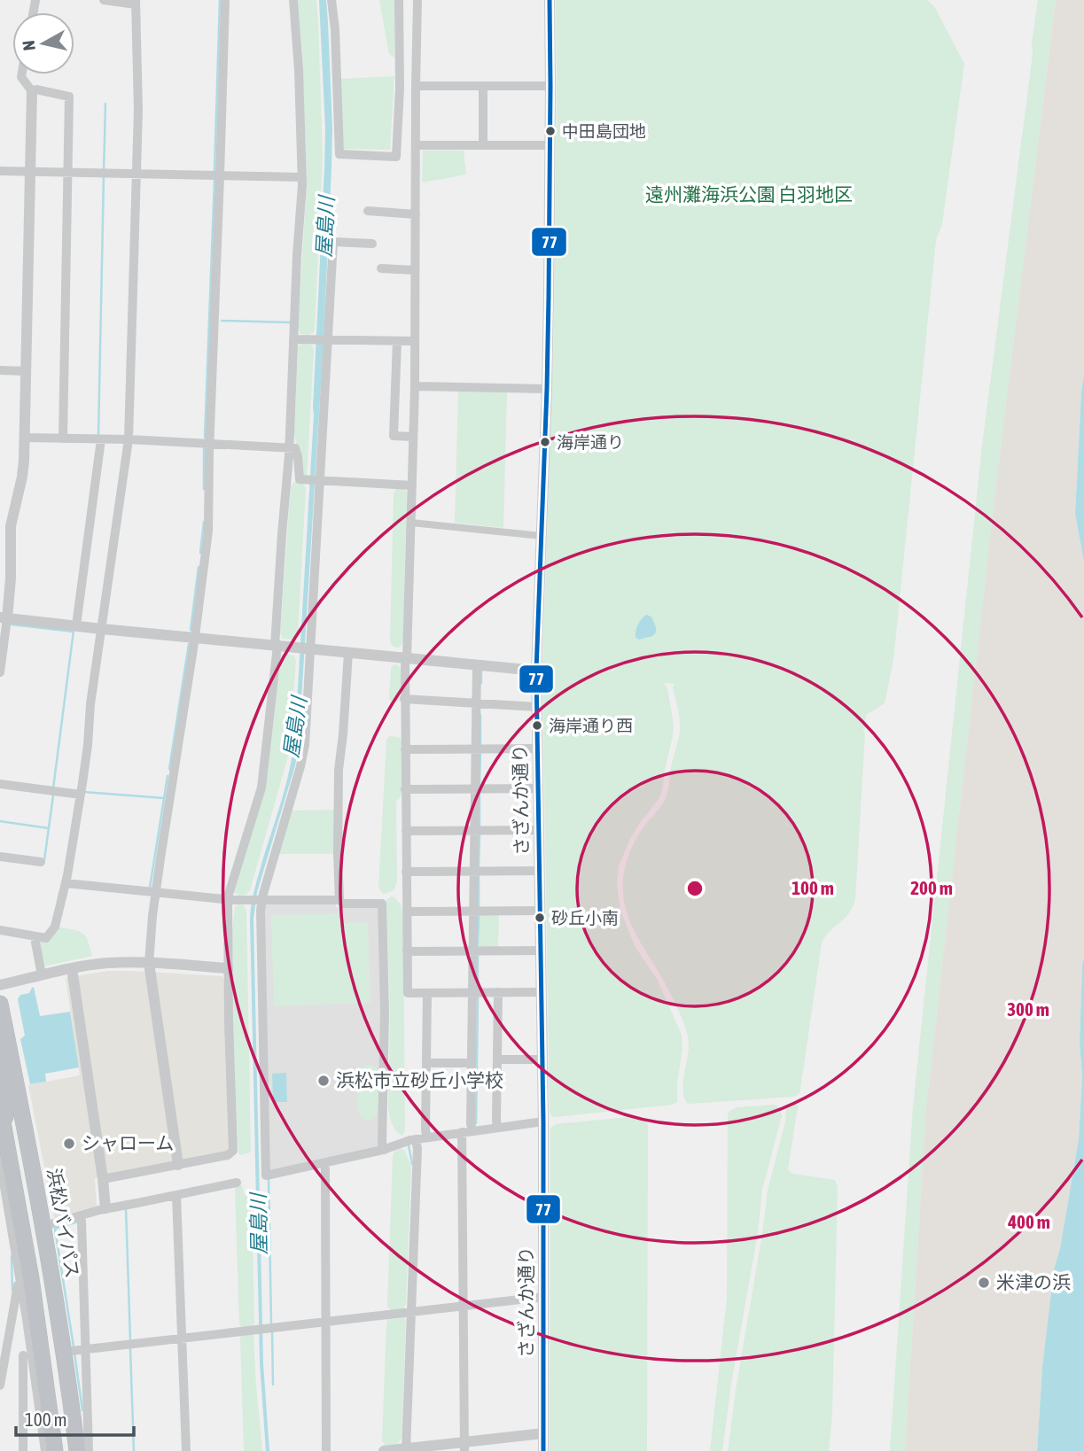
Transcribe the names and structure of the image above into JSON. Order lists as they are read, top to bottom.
{
  "streets": {
    "highway": ["浜松バイパス"],
    "street": ["さざんか通り"]
  },
  "water": ["屋島川"],
  "parks": ["遠州灘海浜公園 白羽地区"],
  "places": [
    "中田島団地",
    "海岸通り",
    "海岸通り西",
    "砂丘小南",
    "浜松市立砂丘小学校",
    "シャローム",
    "米津の浜"
  ],
  "lines": ["transit line 77"],
  "scale_bar": "100 m",
  "north": "left",
  "rings": [
    "100 m",
    "200 m",
    "300 m",
    "400 m"
  ]
}
